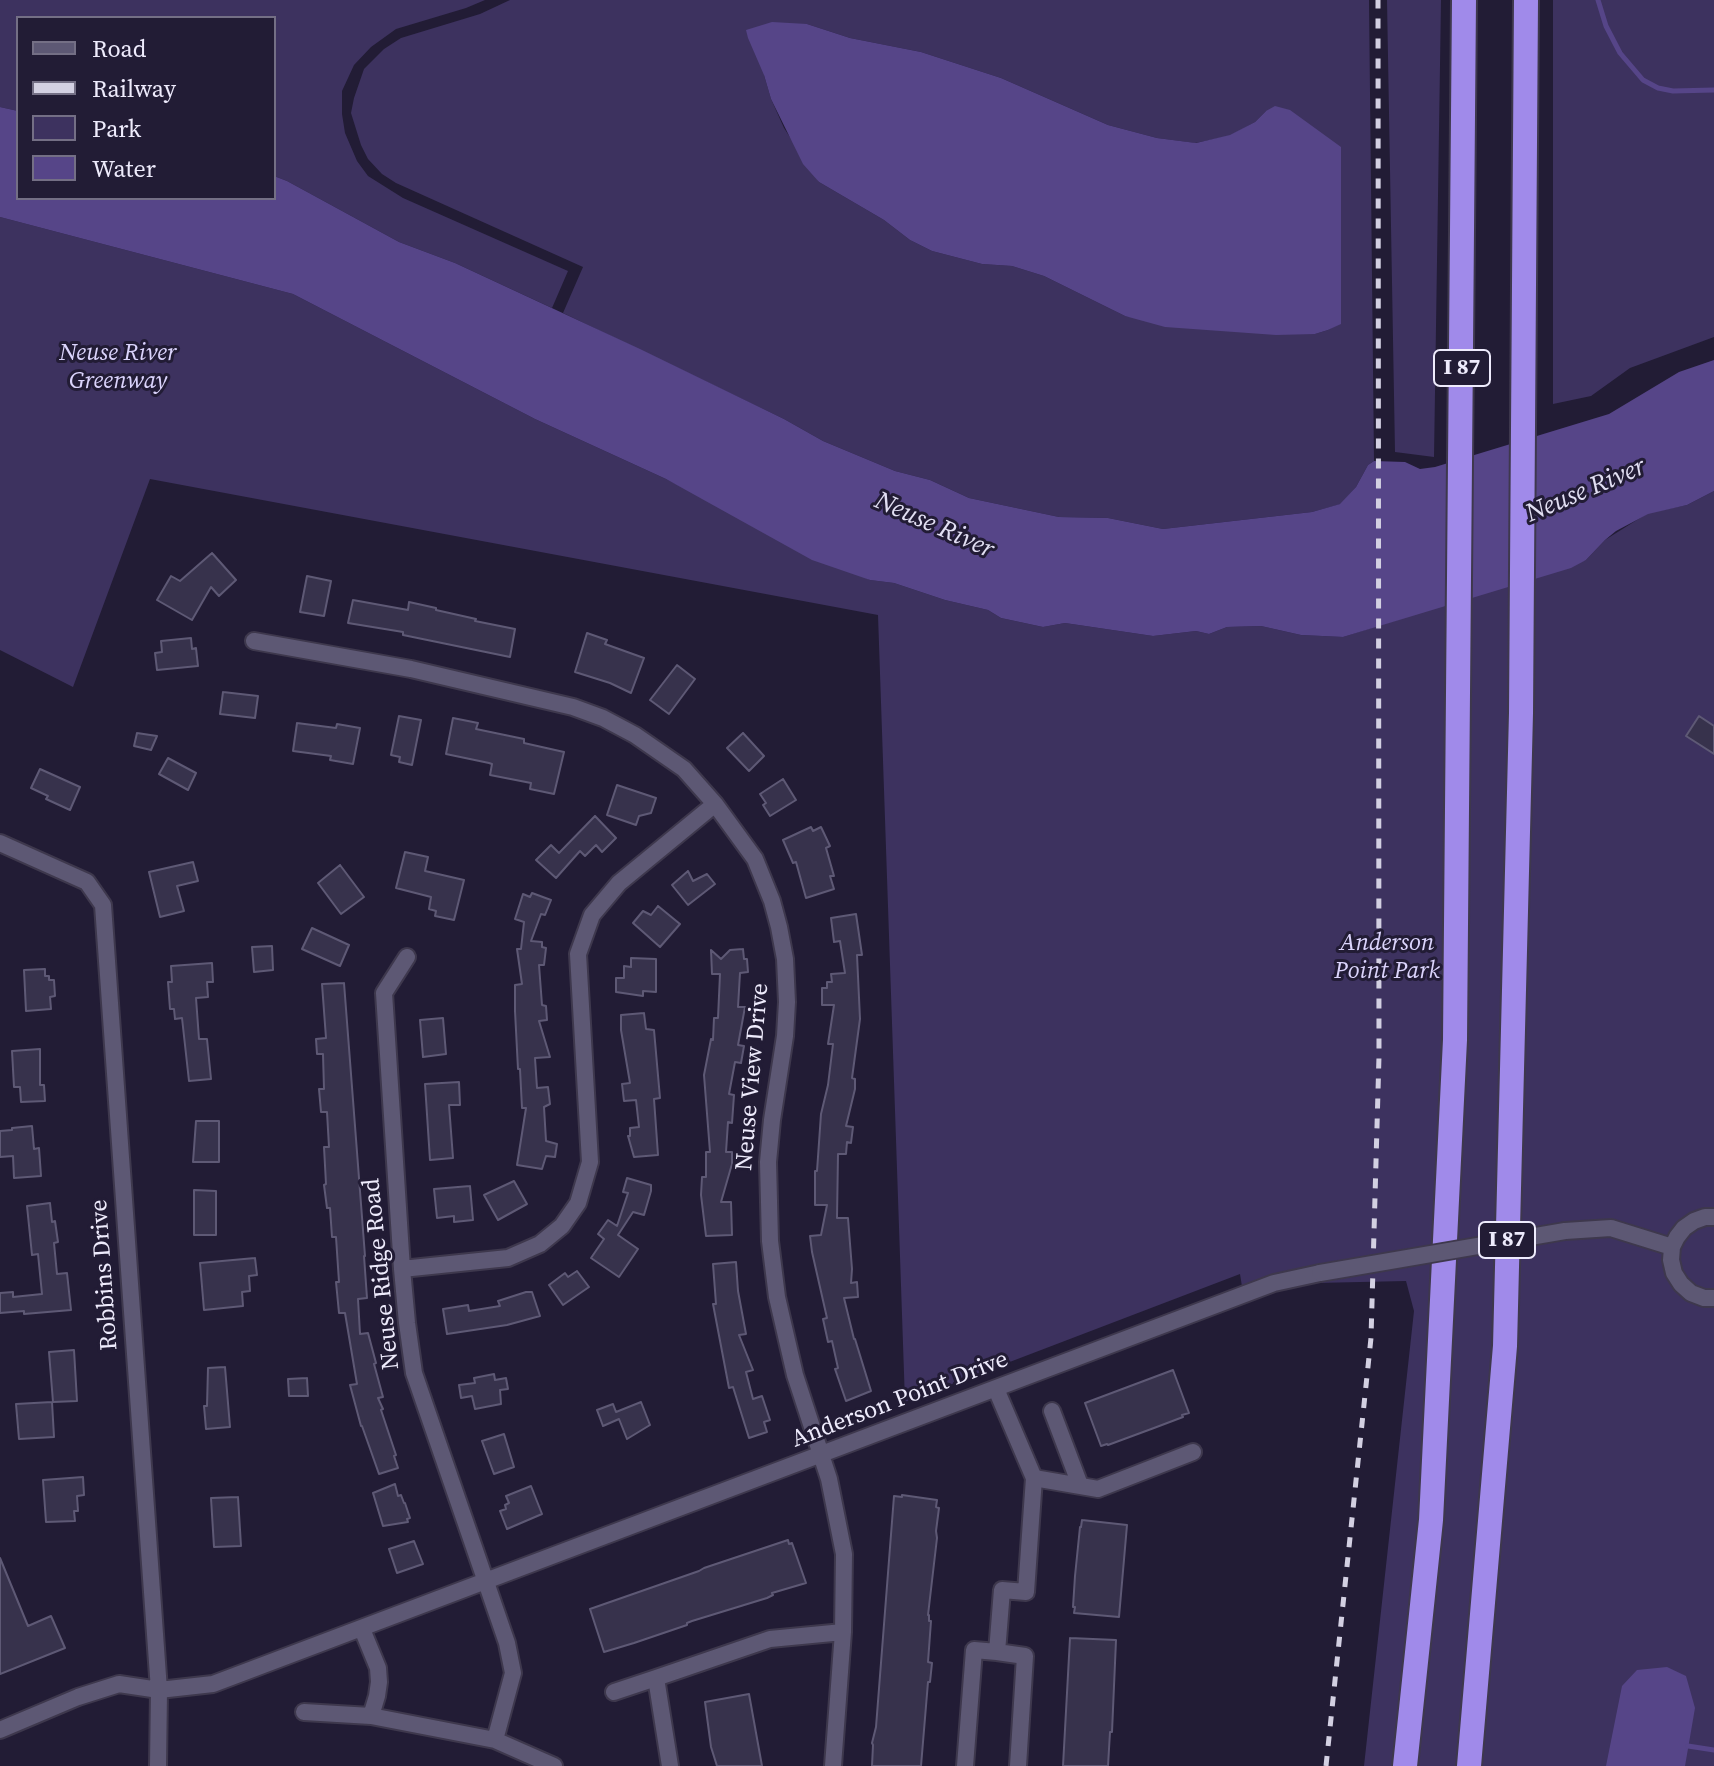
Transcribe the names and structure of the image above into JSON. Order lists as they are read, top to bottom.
{
  "streets": {
    "highway": ["I 87"],
    "street": [
      "Neuse View Drive",
      "Neuse Ridge Road",
      "Robbins Drive",
      "Anderson Point Drive"
    ]
  },
  "crossings": [
    ["Neuse View Drive", "Anderson Point Drive"],
    ["Neuse Ridge Road", "Anderson Point Drive"],
    ["Robbins Drive", "Anderson Point Drive"]
  ],
  "water": ["Neuse River"],
  "parks": ["Neuse River Greenway", "Anderson Point Park"],
  "legend": [
    "Road",
    "Railway",
    "Park",
    "Water"
  ]
}
